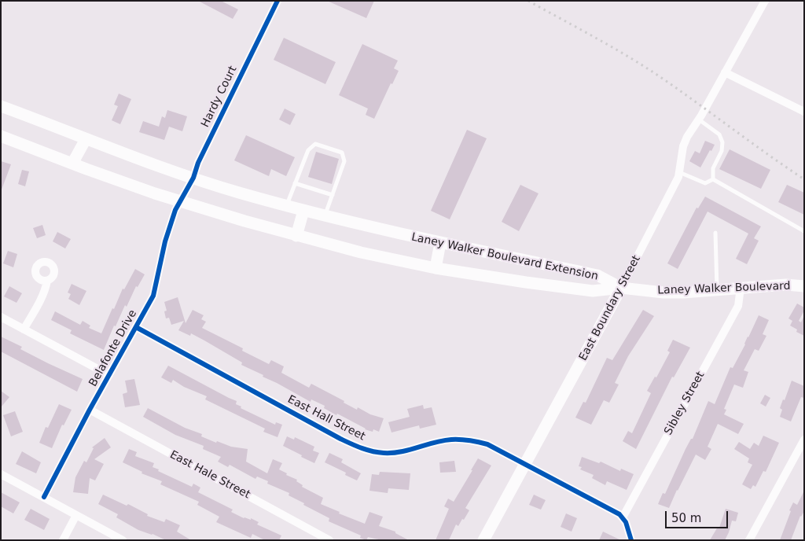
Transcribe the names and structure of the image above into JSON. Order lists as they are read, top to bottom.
{
  "streets": {
    "main road": ["Laney Walker Boulevard Extension", "Laney Walker Boulevard", "East Boundary Street"],
    "street": [
      "Hardy Court",
      "Belafonte Drive",
      "Sibley Street",
      "East Hall Street",
      "East Hale Street"
    ]
  },
  "crossings": [
    ["Hardy Court", "Laney Walker Boulevard Extension"],
    ["Hardy Court", "Belafonte Drive"],
    ["Laney Walker Boulevard Extension", "Laney Walker Boulevard"],
    ["Laney Walker Boulevard Extension", "East Boundary Street"],
    ["Laney Walker Boulevard Extension", "Belafonte Drive"],
    ["Laney Walker Boulevard", "East Boundary Street"],
    ["Laney Walker Boulevard", "Sibley Street"],
    ["East Boundary Street", "East Hall Street"],
    ["Belafonte Drive", "East Hall Street"],
    ["Belafonte Drive", "East Hale Street"],
    ["Sibley Street", "East Hall Street"]
  ],
  "scale_bar": "50 m"
}
